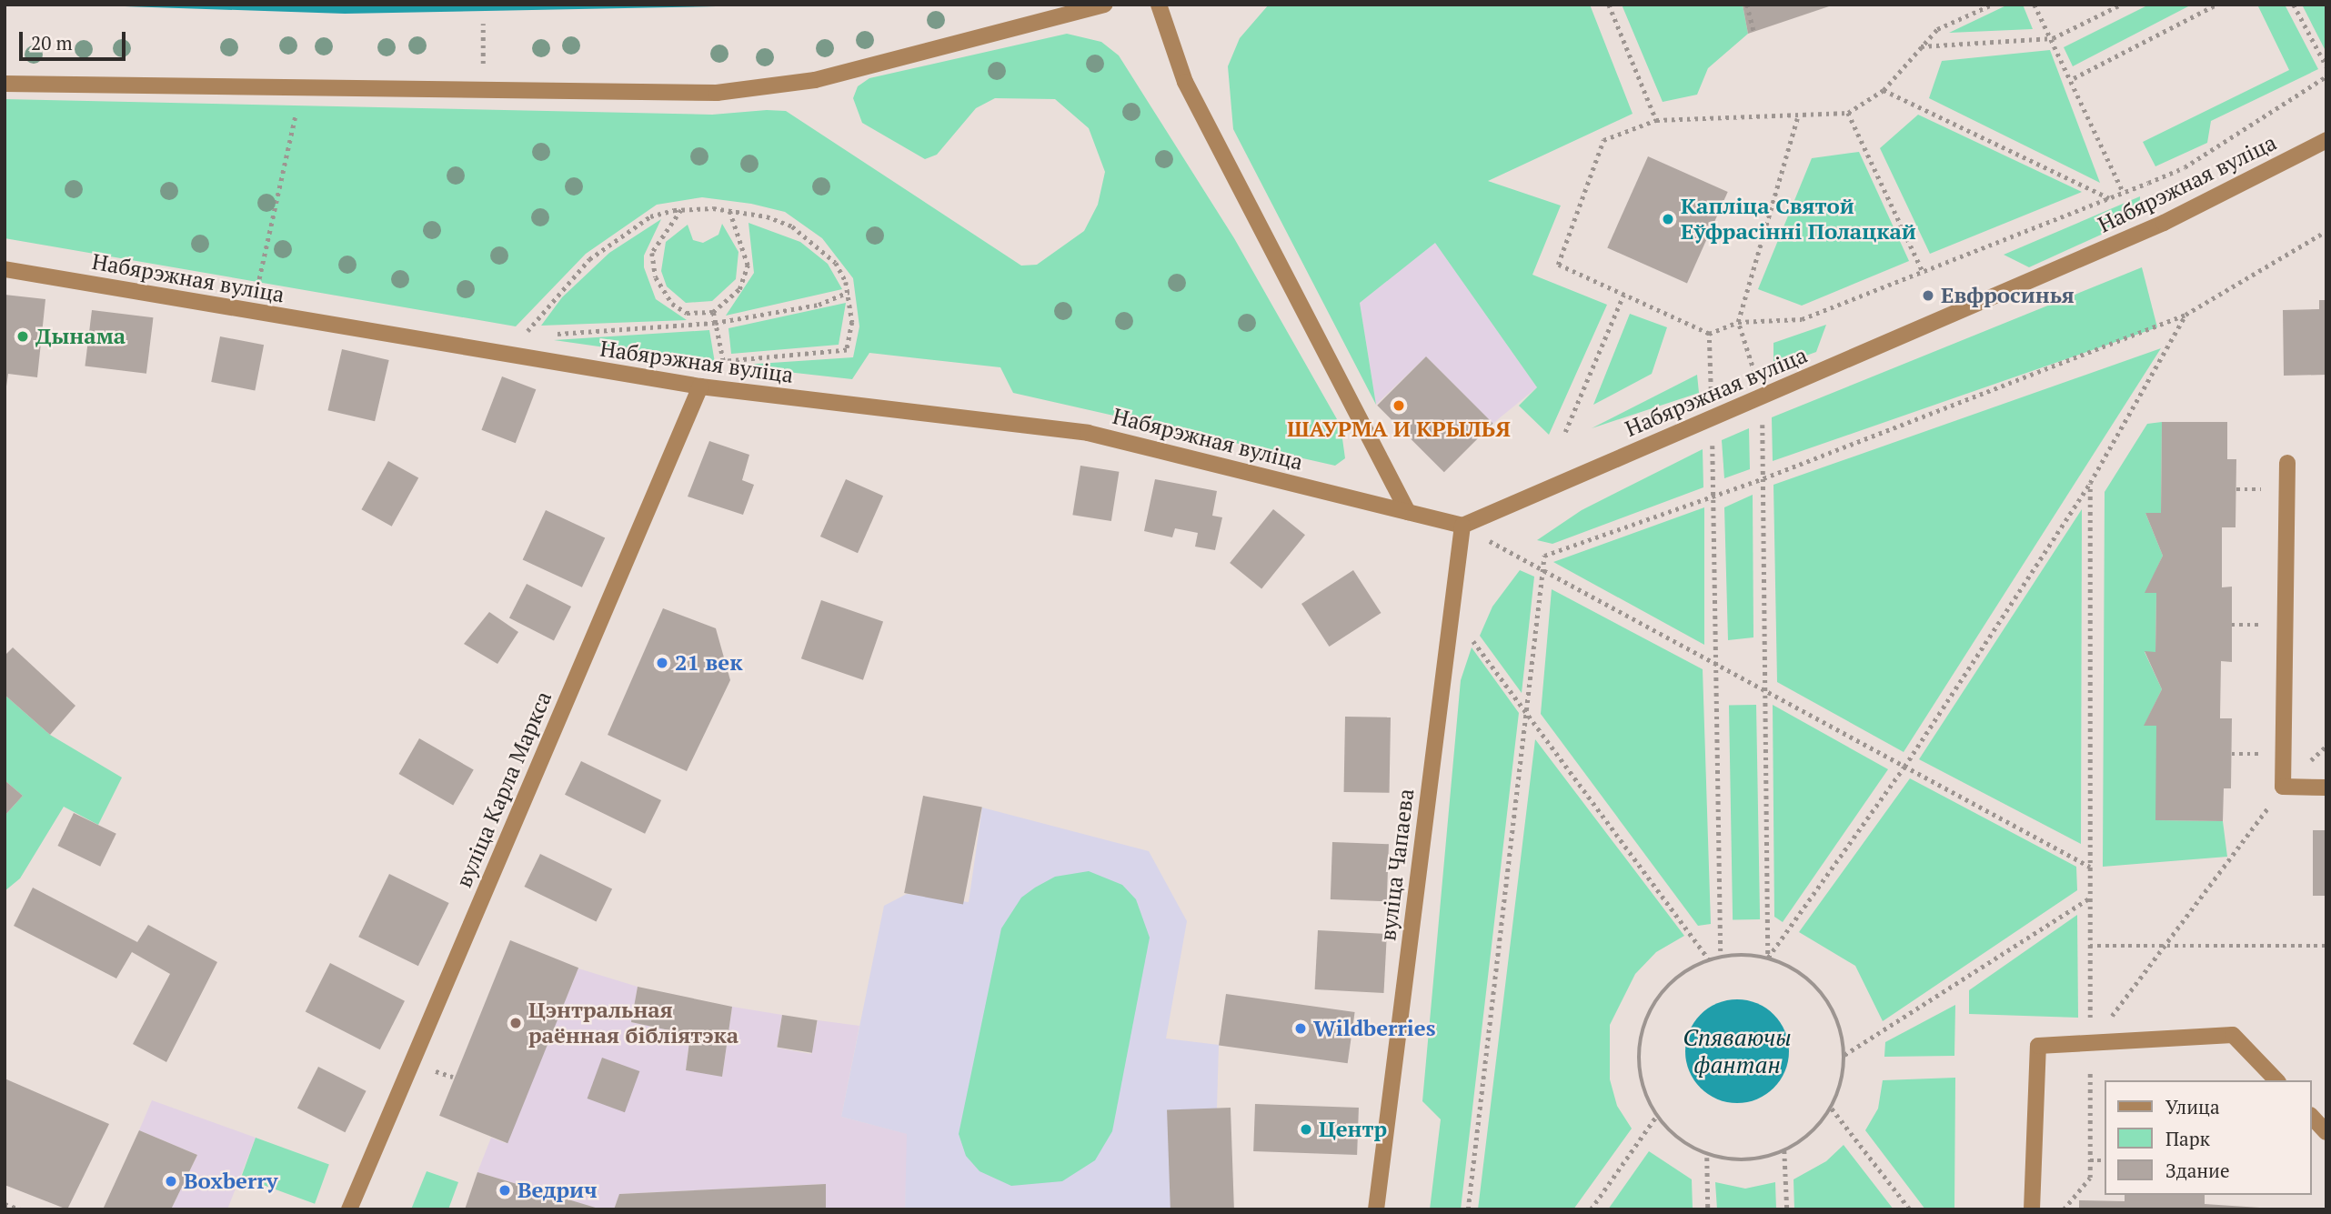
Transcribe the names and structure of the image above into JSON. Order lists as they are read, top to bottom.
{
  "streets": {
    "street": ["Набярэжная вуліца", "вуліца Карла Маркса", "вуліца Чапаева"]
  },
  "crossings": [
    ["Набярэжная вуліца", "вуліца Карла Маркса"],
    ["Набярэжная вуліца", "вуліца Чапаева"]
  ],
  "water": ["Спяваючы фантан"],
  "places": [
    "Капліца Святой Еўфрасінні Полацкай",
    "Евфросинья",
    "Дынама",
    "ШАУРМА И КРЫЛЬЯ",
    "21 век",
    "Цэнтральная раённая бібліятэка",
    "Wildberries",
    "Центр",
    "Boxberry",
    "Ведрич"
  ],
  "legend": ["Улица", "Парк", "Здание"],
  "scale_bar": "20 m"
}
